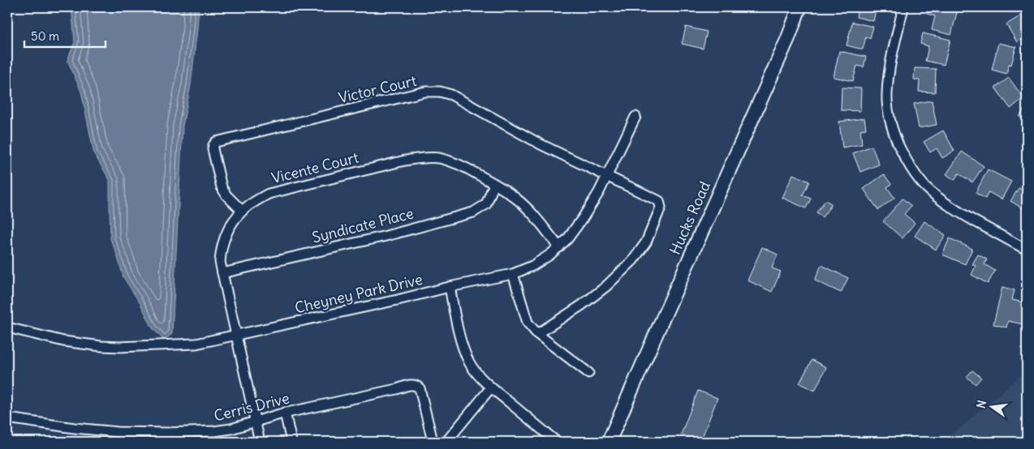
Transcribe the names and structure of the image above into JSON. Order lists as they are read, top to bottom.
{
  "streets": {
    "main road": ["Hucks Road"],
    "street": [
      "Victor Court",
      "Vicente Court",
      "Syndicate Place",
      "Cheyney Park Drive",
      "Cerris Drive"
    ]
  },
  "crossings": [
    ["Victor Court", "Vicente Court"],
    ["Victor Court", "Cheyney Park Drive"],
    ["Vicente Court", "Syndicate Place"],
    ["Vicente Court", "Cheyney Park Drive"],
    ["Vicente Court", "Cerris Drive"]
  ],
  "scale_bar": "50 m",
  "north": "left"
}
